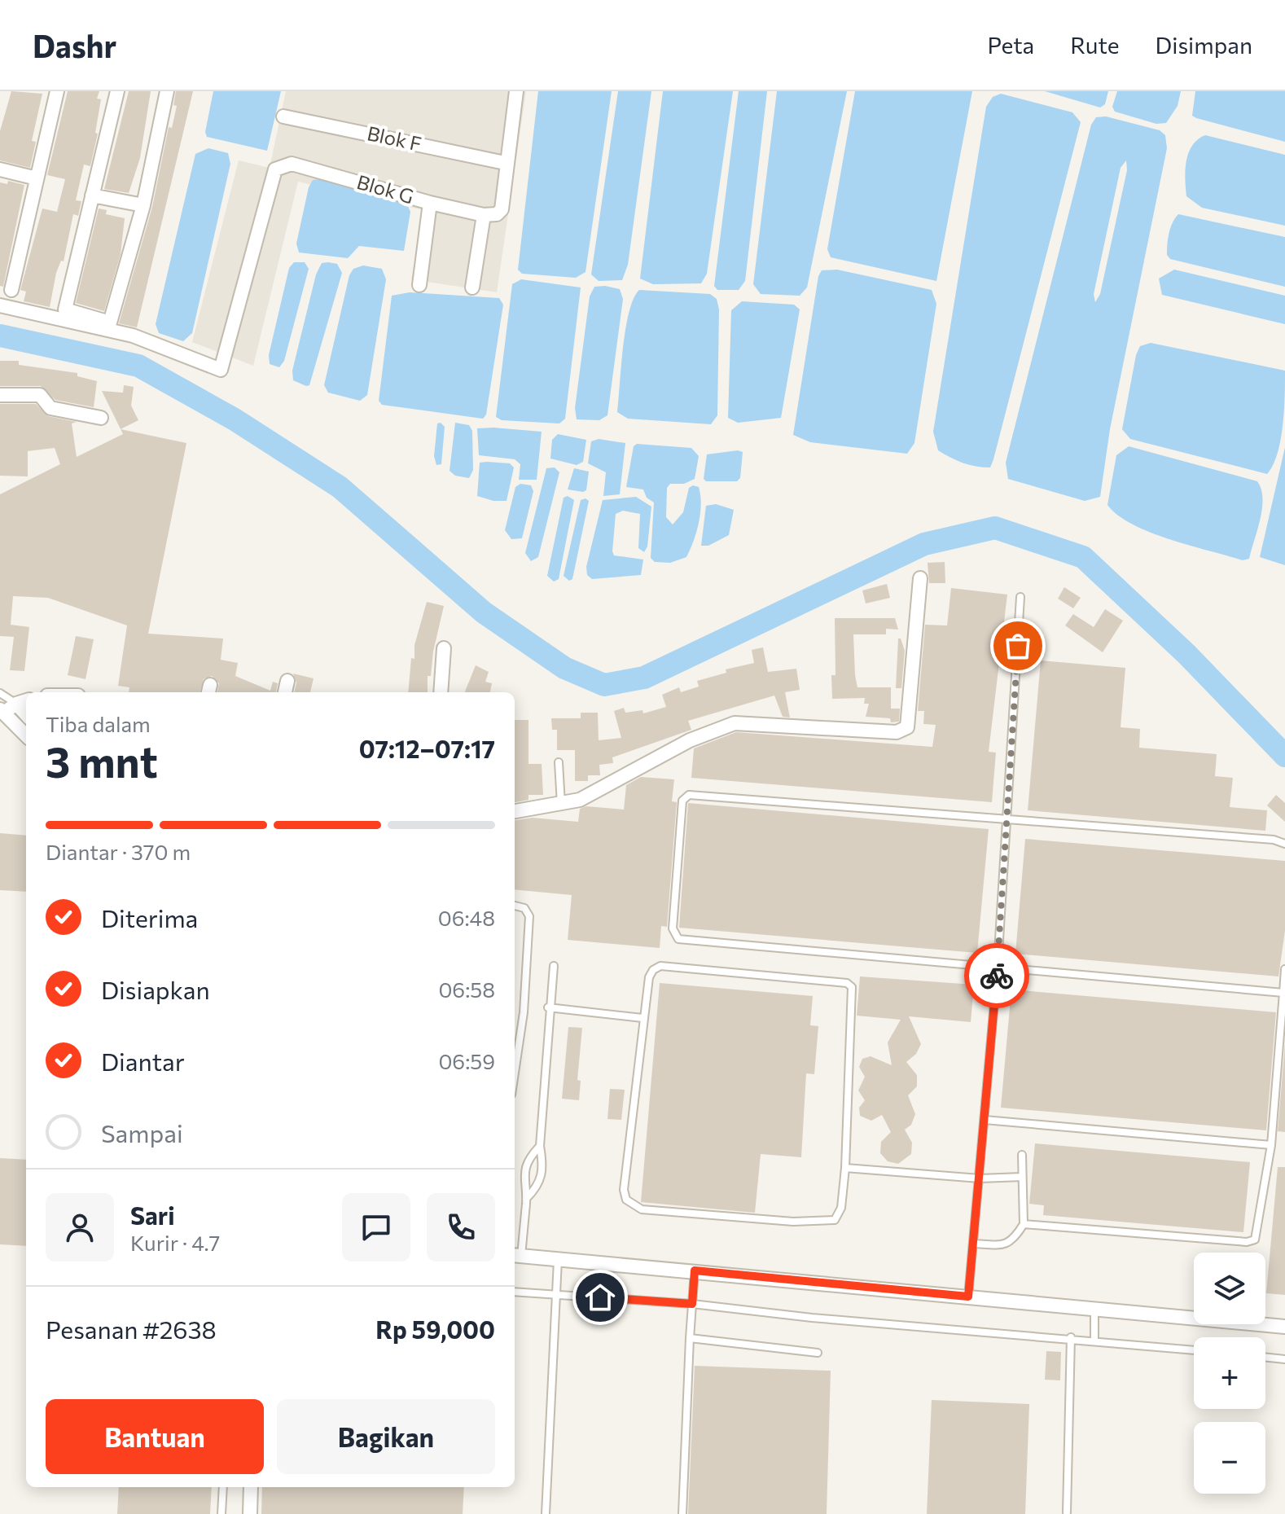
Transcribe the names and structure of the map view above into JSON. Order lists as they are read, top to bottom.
{
  "streets": {
    "street": ["Blok F", "Blok G"]
  },
  "page": {
    "header": "Dashr",
    "nav": ["Peta", "Rute", "Disimpan"],
    "heading": ["3 mnt", "Tiba dalam", "07:12–07:17"],
    "panel": [
      "Sari",
      "Kurir · 4.7",
      "Pesanan #2638",
      "Rp 59,000"
    ],
    "bar": "Diantar · 370 m",
    "list": [
      ["Diterima", "06:48"],
      ["Disiapkan", "06:58"],
      ["Diantar", "06:59"],
      "Sampai"
    ],
    "map_buttons": ["+", "−"],
    "buttons": ["Bantuan", "Bagikan"]
  }
}
